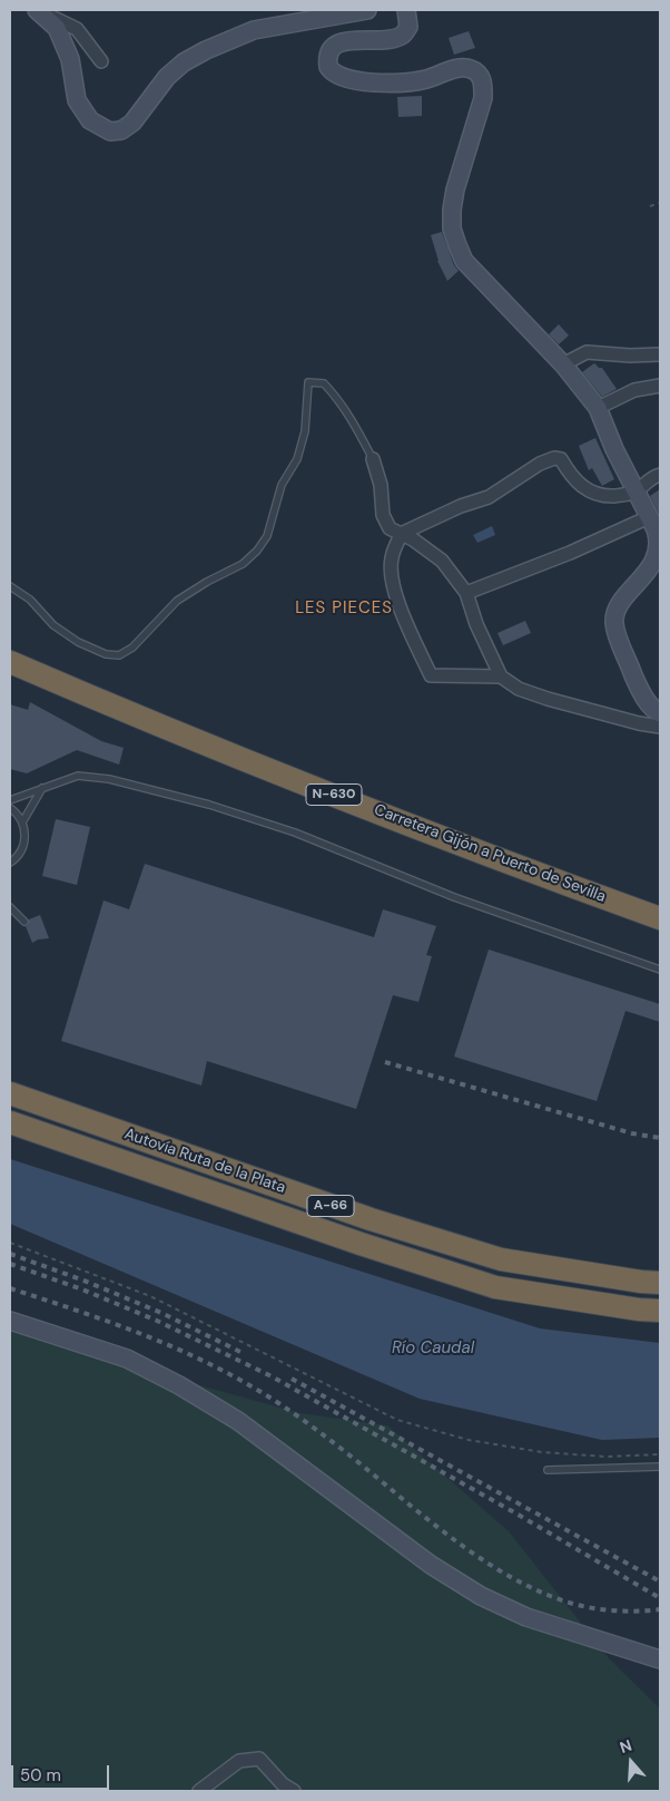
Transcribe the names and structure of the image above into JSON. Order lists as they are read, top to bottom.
{
  "streets": {
    "highway": [
      "N-630",
      "Carretera Gijón a Puerto de Sevilla",
      "Autovía Ruta de la Plata",
      "A-66"
    ]
  },
  "districts": ["LES PIECES"],
  "water": ["Río Caudal"],
  "scale_bar": "50 m",
  "north": "top"
}
